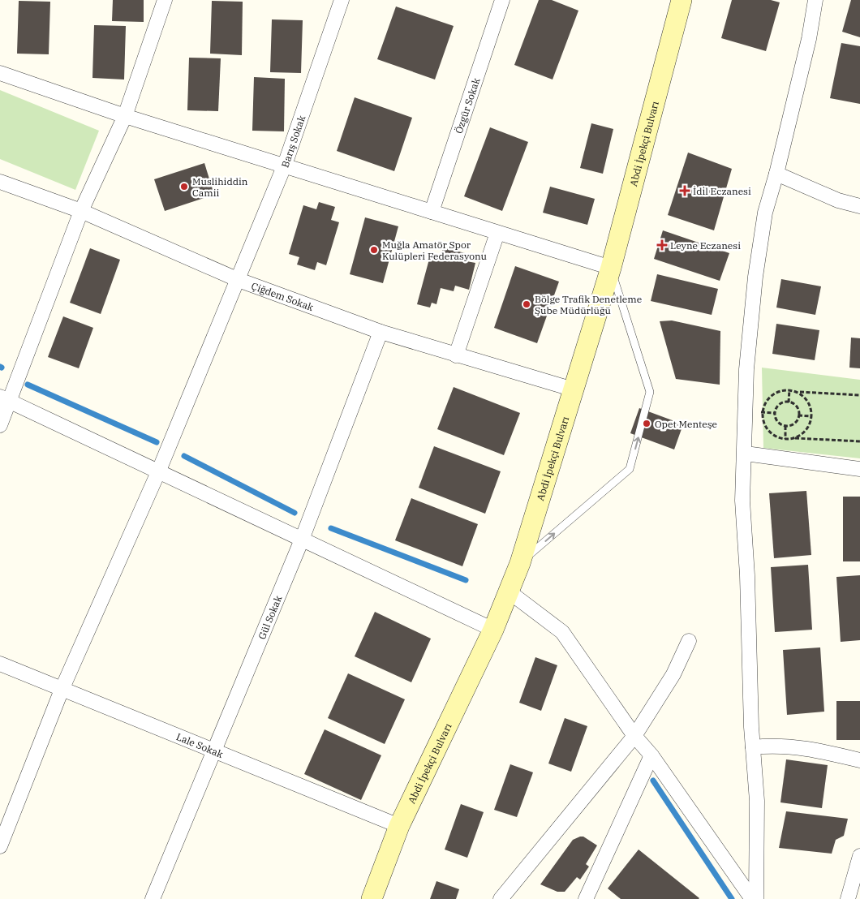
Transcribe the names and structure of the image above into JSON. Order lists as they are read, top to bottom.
{
  "streets": {
    "main road": ["Abdi İpekçi Bulvarı"],
    "street": [
      "Özgür Sokak",
      "Barış Sokak",
      "Çiğdem Sokak",
      "Gül Sokak",
      "Lale Sokak"
    ]
  },
  "crossings": [
    ["Barış Sokak", "Çiğdem Sokak"],
    ["Barış Sokak", "Lale Sokak"],
    ["Abdi İpekçi Bulvarı", "Çiğdem Sokak"],
    ["Abdi İpekçi Bulvarı", "Lale Sokak"],
    ["Çiğdem Sokak", "Gül Sokak"],
    ["Gül Sokak", "Lale Sokak"]
  ],
  "places": {
    "other": [
      "Muslihiddin Camii",
      "Muğla Amatör Spor Kulüpleri Federasyonu",
      "Bölge Trafik Denetleme Şube Müdürlüğü",
      "Opet Menteşe"
    ],
    "health": ["İdil Eczanesi", "Leyne Eczanesi"]
  }
}
